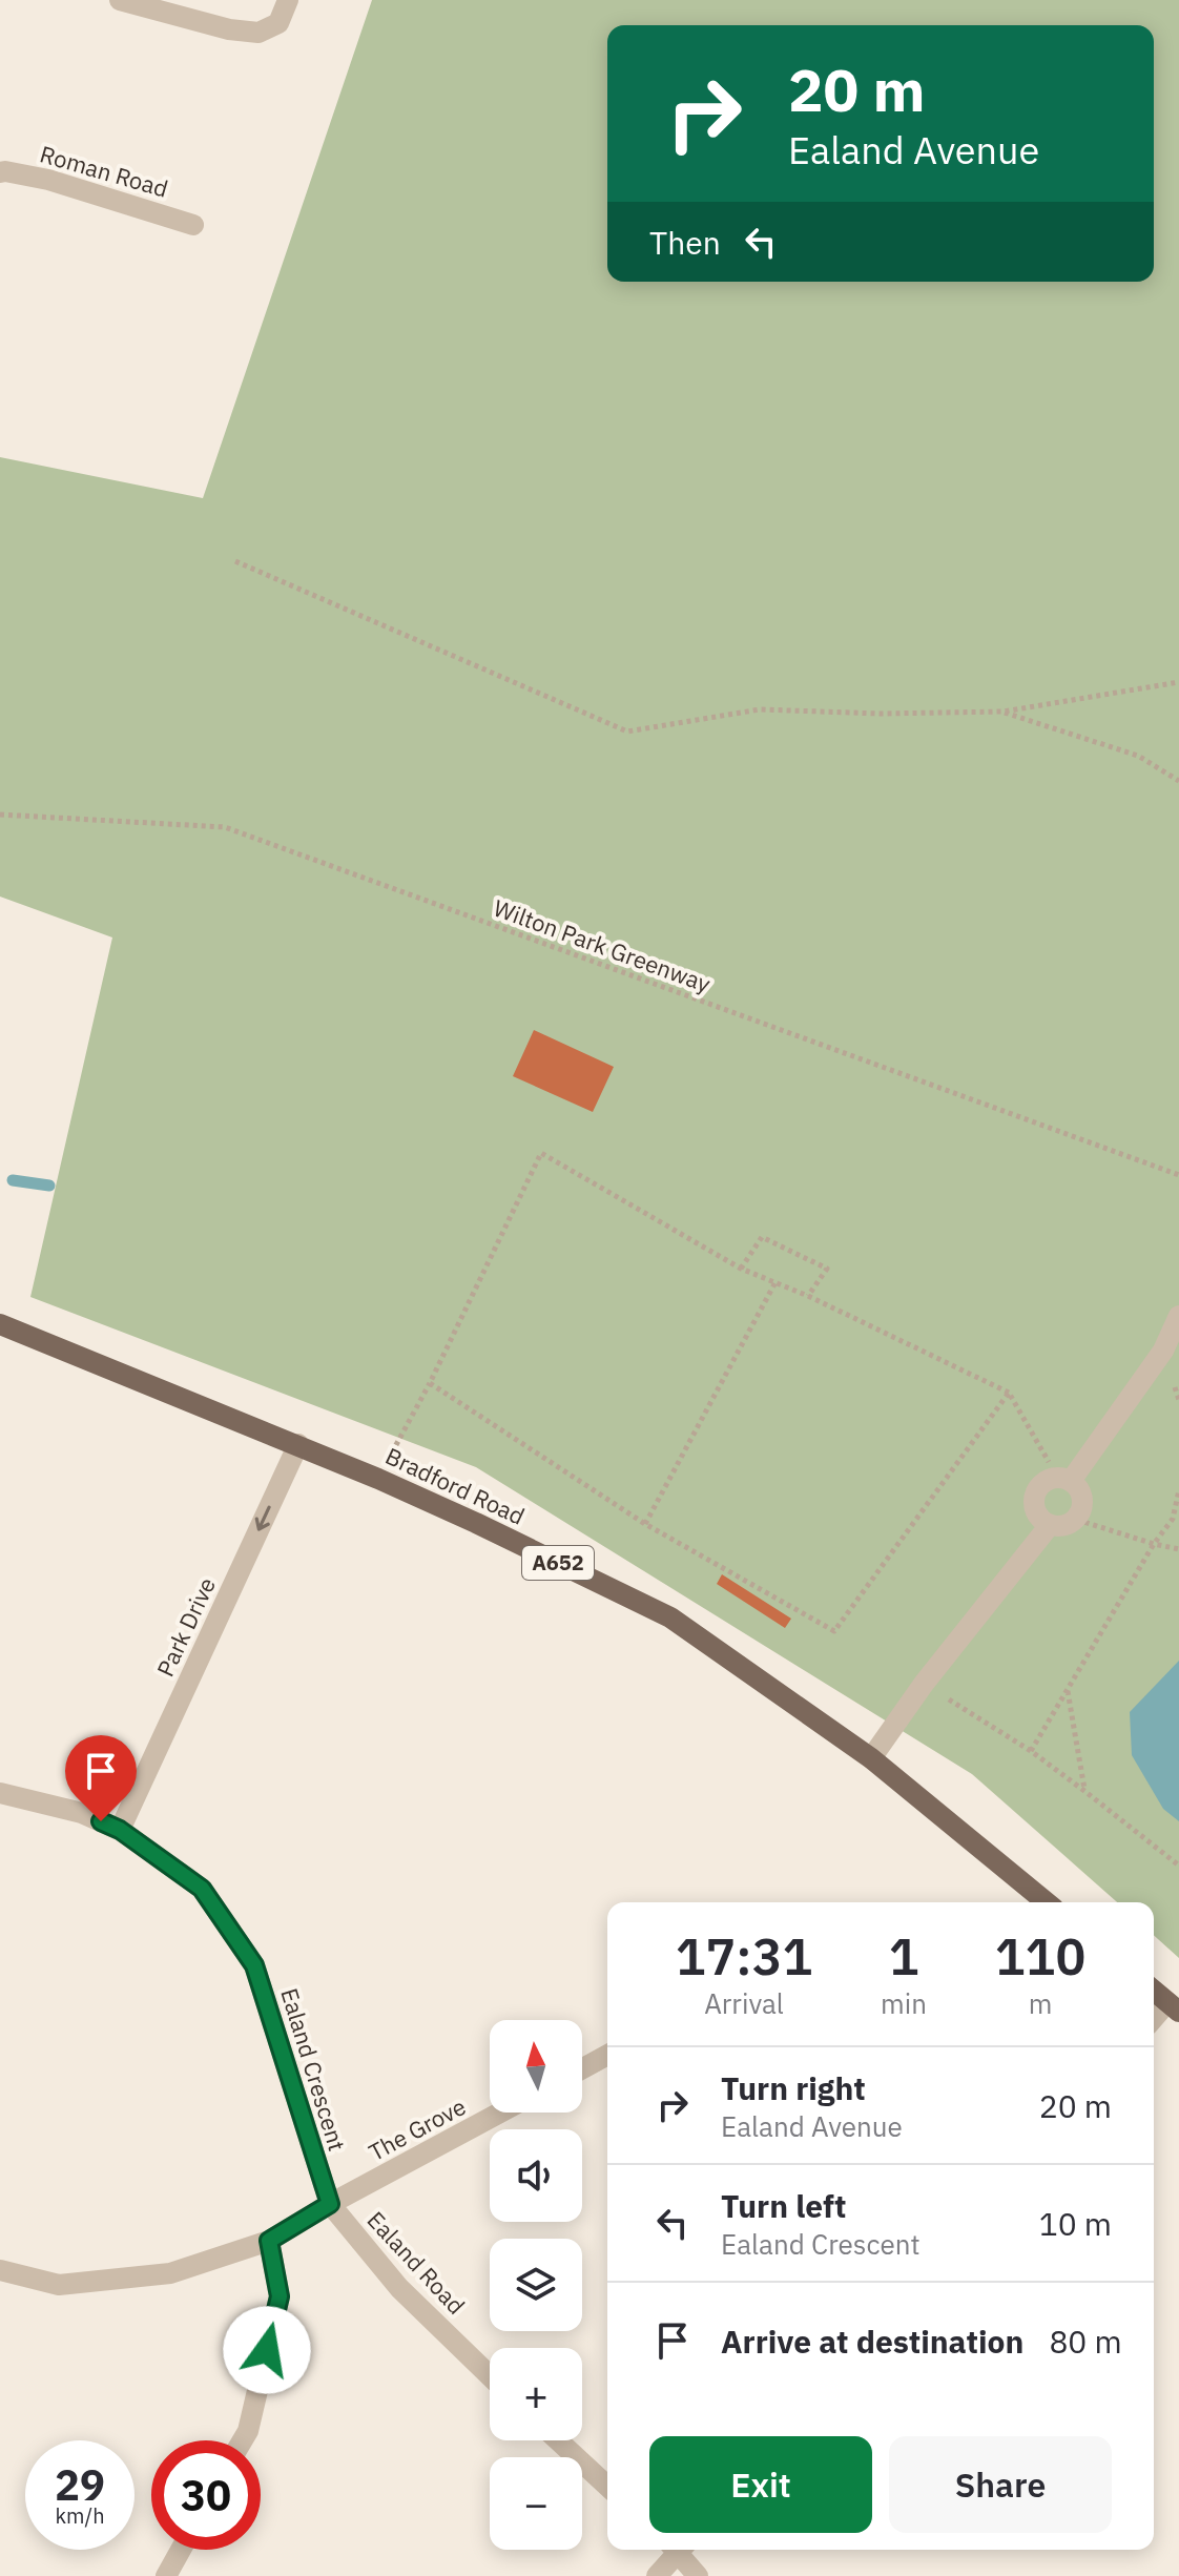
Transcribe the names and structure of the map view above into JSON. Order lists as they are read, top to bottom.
{
  "streets": {
    "main road": ["Bradford Road", "A652"],
    "street": [
      "Roman Road",
      "Park Drive",
      "Ealand Crescent",
      "The Grove",
      "Ealand Road"
    ],
    "path": ["Wilton Park Greenway"]
  },
  "crossings": [
    ["Bradford Road", "Park Drive"],
    ["Park Drive", "Ealand Crescent"],
    ["Ealand Crescent", "The Grove"],
    ["Ealand Crescent", "Ealand Road"],
    ["The Grove", "Ealand Road"]
  ],
  "one_way": ["Park Drive"],
  "north": "top",
  "page": {
    "turn": ["20 m", "Ealand Avenue"],
    "then": "Then",
    "eta": [
      "17:31",
      "Arrival",
      "1",
      "min",
      "110",
      "m"
    ],
    "map_buttons": ["+", "−"],
    "list": [
      {
        "name": "Turn right",
        "note": "Ealand Avenue",
        "value": "20 m"
      },
      {
        "name": "Turn left",
        "note": "Ealand Crescent",
        "value": "10 m"
      },
      {
        "name": "Arrive at destination",
        "value": "80 m"
      }
    ],
    "buttons": ["Exit", "Share"],
    "speed": "29 km/h",
    "limit": "30"
  }
}
